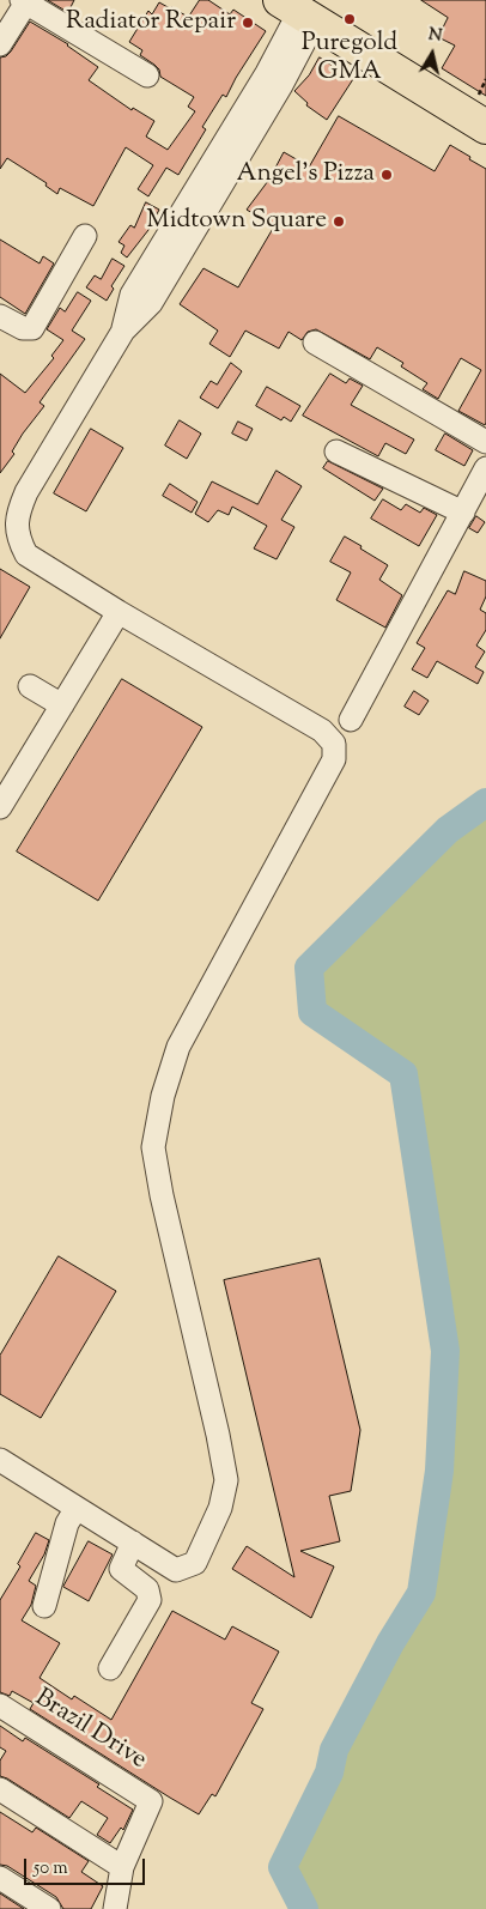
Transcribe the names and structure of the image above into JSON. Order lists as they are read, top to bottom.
{
  "streets": {
    "street": ["Brazil Drive"]
  },
  "places": [
    "Puregold GMA",
    "Radiator Repair",
    "Angel's Pizza",
    "Midtown Square"
  ],
  "scale_bar": "50 m",
  "north": "top"
}
